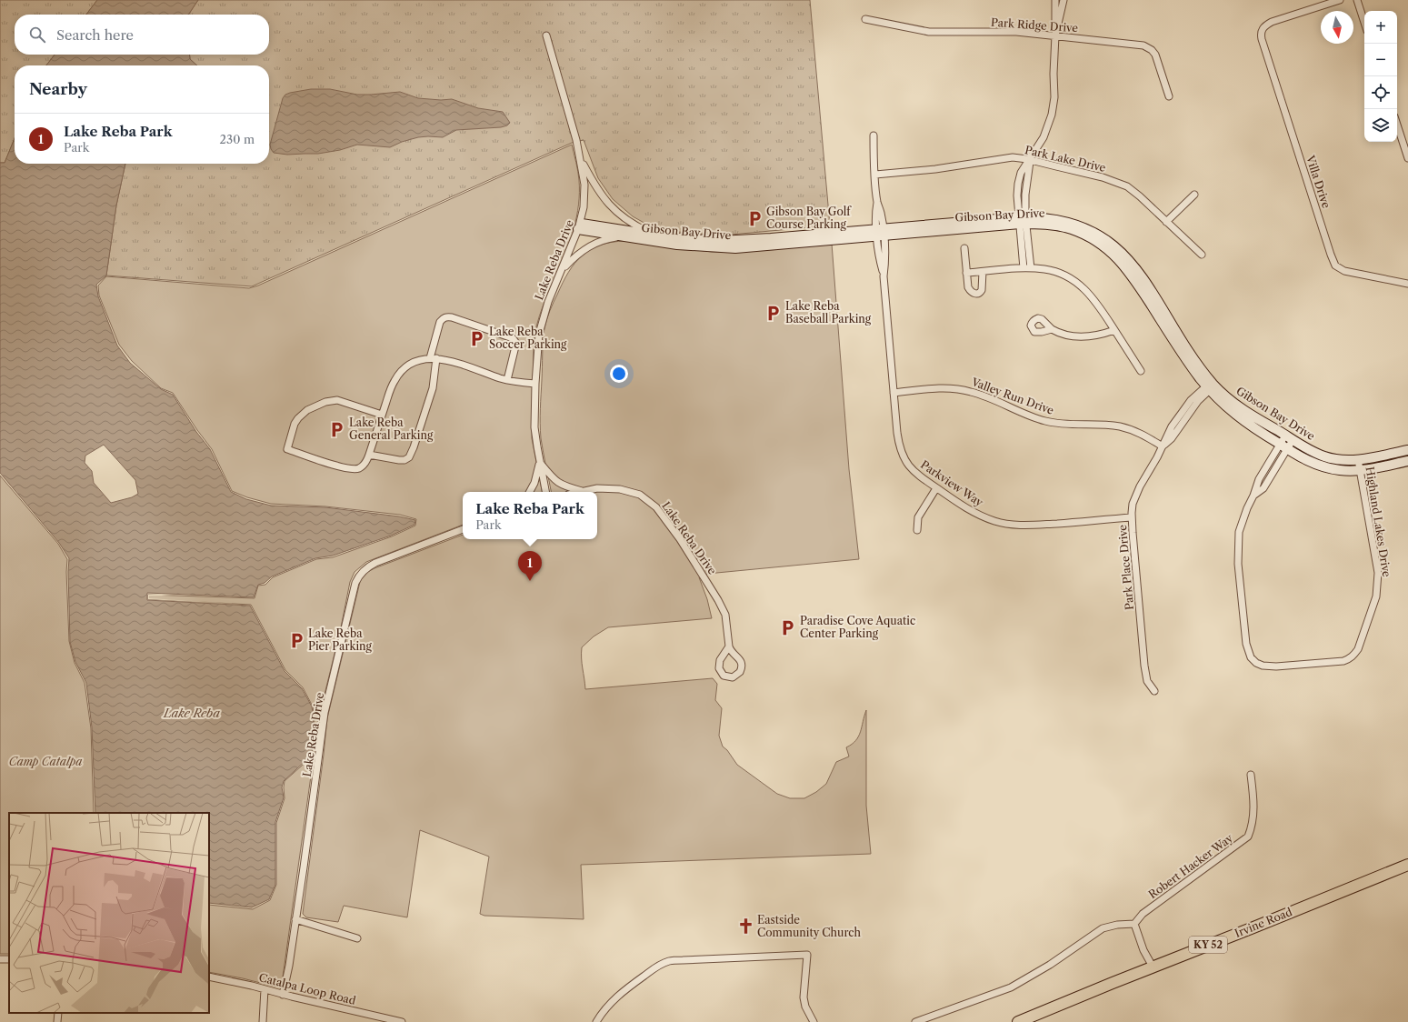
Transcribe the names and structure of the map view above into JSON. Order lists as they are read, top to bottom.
{
  "streets": {
    "main road": ["Irvine Road", "KY 52"],
    "street": [
      "Park Ridge Drive",
      "Park Lake Drive",
      "Villa Drive",
      "Gibson Bay Drive",
      "Lake Reba Drive",
      "Valley Run Drive",
      "Parkview Way",
      "Highland Lakes Drive",
      "Park Place Drive",
      "Robert Hacker Way",
      "Catalpa Loop Road"
    ]
  },
  "crossings": [
    ["Park Lake Drive", "Parkview Way"],
    ["Gibson Bay Drive", "Lake Reba Drive"],
    ["Gibson Bay Drive", "Parkview Way"],
    ["Gibson Bay Drive", "Highland Lakes Drive"],
    ["Gibson Bay Drive", "Park Place Drive"],
    ["Lake Reba Drive", "Catalpa Loop Road"],
    ["Valley Run Drive", "Parkview Way"],
    ["Valley Run Drive", "Park Place Drive"],
    ["Parkview Way", "Park Place Drive"]
  ],
  "water": ["Lake Reba"],
  "parks": ["Camp Catalpa"],
  "places": {
    "parking": [
      "Gibson Bay Golf Course Parking",
      "Lake Reba Baseball Parking",
      "Lake Reba Soccer Parking",
      "Lake Reba General Parking",
      "Paradise Cove Aquatic Center Parking",
      "Lake Reba Pier Parking"
    ],
    "church": ["Eastside Community Church"]
  },
  "north": "bottom",
  "page": {
    "map_buttons": ["+", "−"],
    "search": "Search here",
    "heading": "Nearby",
    "list": [
      {
        "mark": "1",
        "name": "Lake Reba Park",
        "note": "Park",
        "value": "230 m"
      }
    ],
    "popup": ["Lake Reba Park", "Park"],
    "pins": "1"
  }
}
